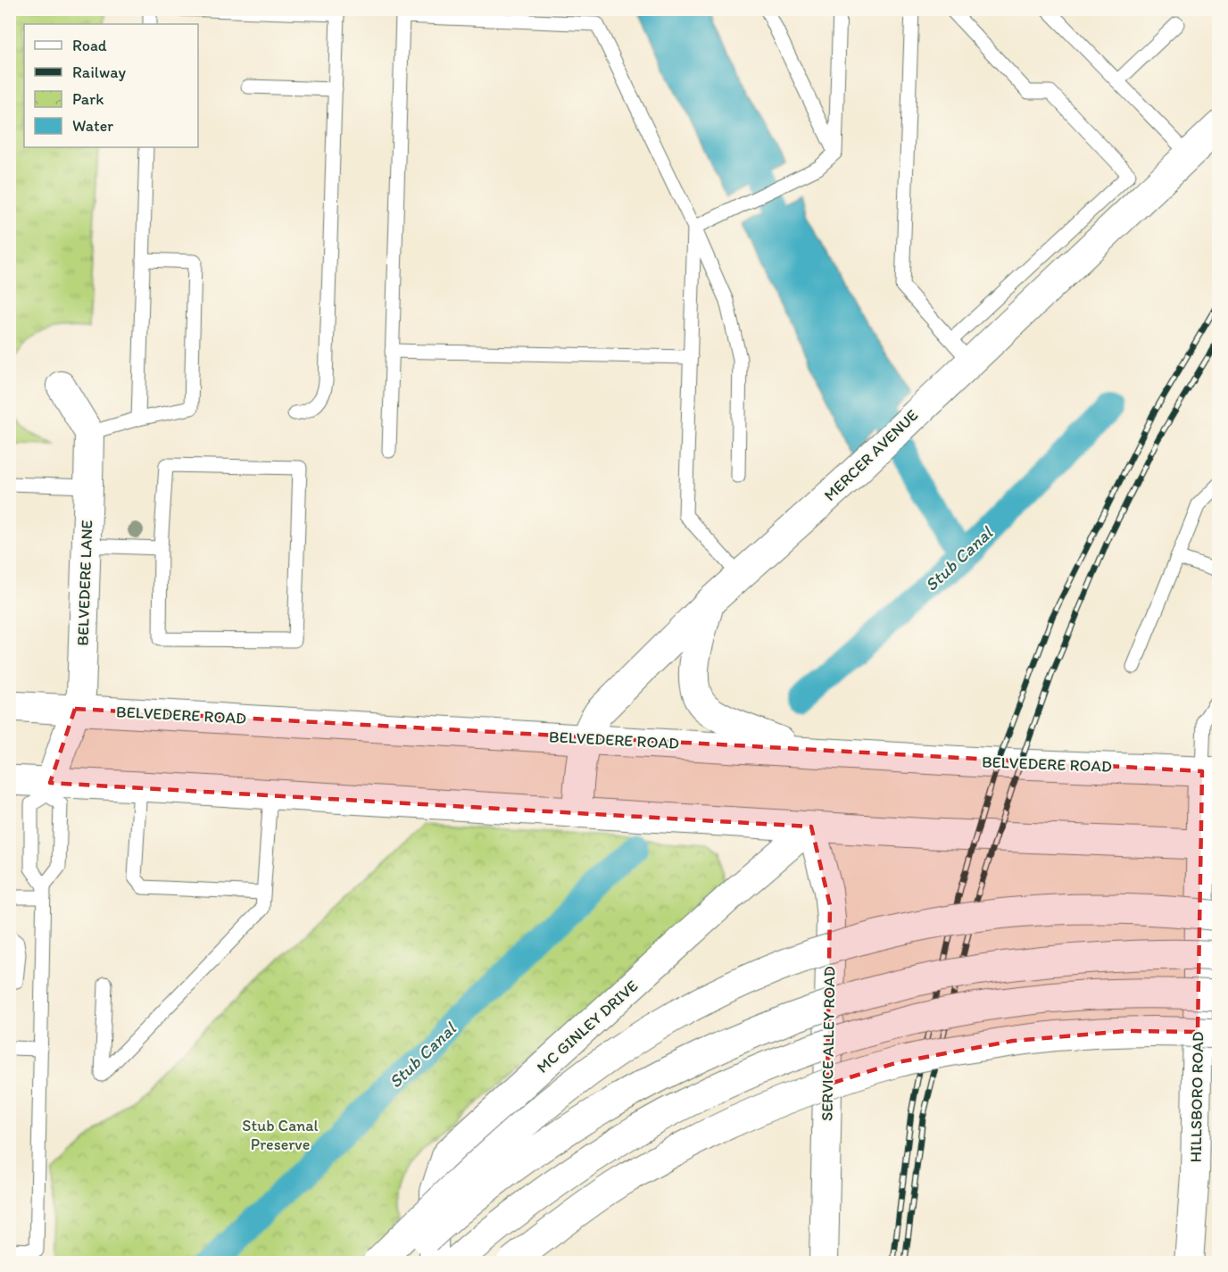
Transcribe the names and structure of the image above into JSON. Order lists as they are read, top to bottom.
{
  "streets": {
    "main road": ["MERCER AVENUE", "BELVEDERE ROAD"],
    "street": [
      "BELVEDERE LANE",
      "MC GINLEY DRIVE",
      "SERVICE ALLEY ROAD",
      "HILLSBORO ROAD"
    ]
  },
  "crossings": [
    ["MERCER AVENUE", "BELVEDERE ROAD"],
    ["BELVEDERE LANE", "BELVEDERE ROAD"],
    ["BELVEDERE ROAD", "HILLSBORO ROAD"],
    ["MC GINLEY DRIVE", "SERVICE ALLEY ROAD"]
  ],
  "water": ["Stub Canal"],
  "parks": ["Stub Canal Preserve"],
  "legend": [
    "Road",
    "Railway",
    "Park",
    "Water"
  ]
}
